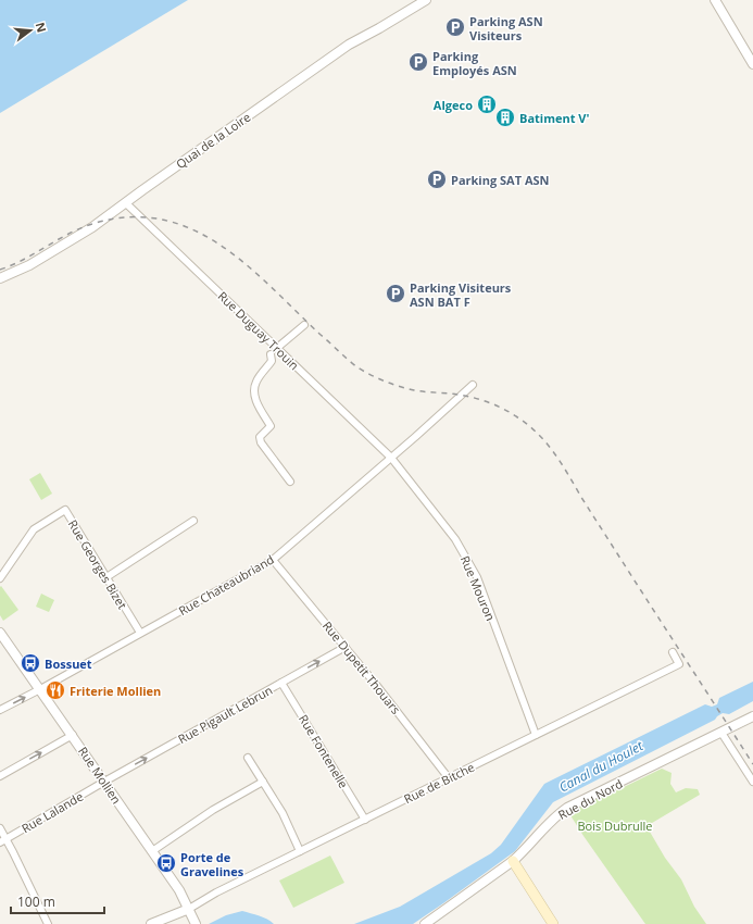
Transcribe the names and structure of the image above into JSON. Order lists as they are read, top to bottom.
{
  "streets": {
    "street": [
      "Quai de la Loire",
      "Rue Duguay Trouin",
      "Rue Georges Bizet",
      "Rue Chateaubriand",
      "Rue Mouron",
      "Rue Dupetit Thouars",
      "Rue Pigault Lebrun",
      "Rue Fontenelle",
      "Rue Mollien",
      "Rue de Bitche",
      "Rue du Nord",
      "Rue Lalande"
    ]
  },
  "crossings": [
    ["Quai de la Loire", "Rue Duguay Trouin"],
    ["Rue Duguay Trouin", "Rue Chateaubriand"],
    ["Rue Duguay Trouin", "Rue Mouron"],
    ["Rue Georges Bizet", "Rue Chateaubriand"],
    ["Rue Chateaubriand", "Rue Mouron"],
    ["Rue Chateaubriand", "Rue Dupetit Thouars"],
    ["Rue Chateaubriand", "Rue Mollien"],
    ["Rue Mouron", "Rue de Bitche"],
    ["Rue Dupetit Thouars", "Rue Pigault Lebrun"],
    ["Rue Dupetit Thouars", "Rue de Bitche"],
    ["Rue Pigault Lebrun", "Rue Fontenelle"],
    ["Rue Pigault Lebrun", "Rue Mollien"],
    ["Rue Pigault Lebrun", "Rue Lalande"],
    ["Rue Fontenelle", "Rue de Bitche"],
    ["Rue Mollien", "Rue de Bitche"],
    ["Rue Mollien", "Rue Lalande"]
  ],
  "one_way": ["Rue Pigault Lebrun"],
  "water": ["Canal du Houlet"],
  "parks": ["Bois Dubrulle"],
  "places": {
    "parking": [
      "Parking ASN Visiteurs",
      "Parking Employés ASN",
      "Parking SAT ASN",
      "Parking Visiteurs ASN BAT F"
    ],
    "building": ["Algeco", "Batiment V'"],
    "bus stop": ["Bossuet", "Porte de Gravelines"],
    "restaurant": ["Friterie Mollien"]
  },
  "scale_bar": "100 m",
  "north": "right"
}
